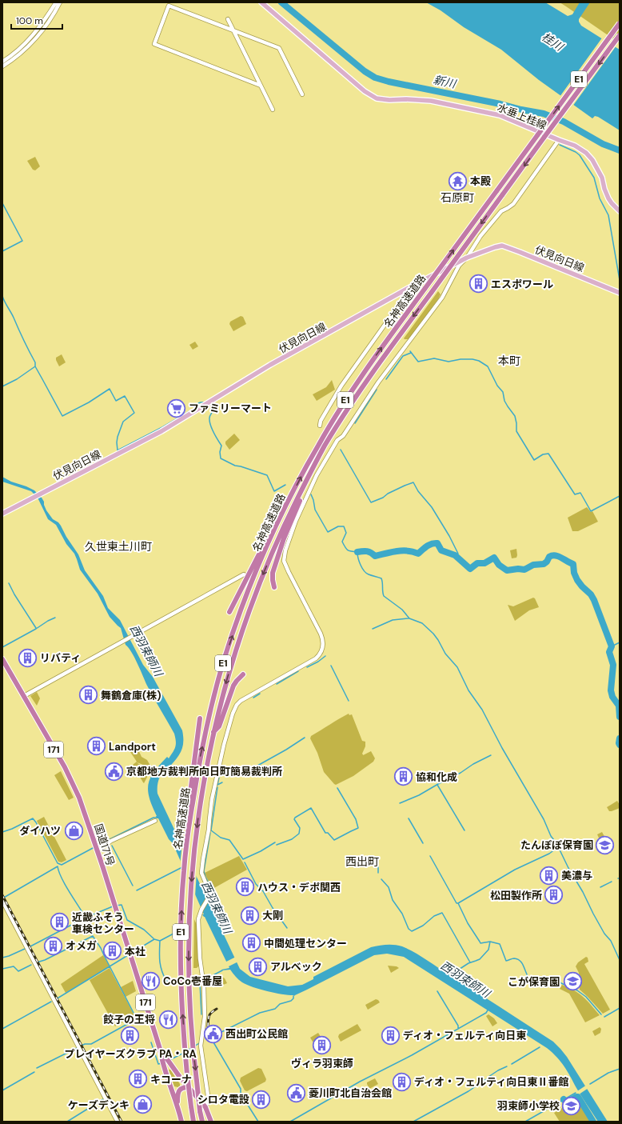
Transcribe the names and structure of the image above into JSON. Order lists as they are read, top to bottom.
{
  "streets": {
    "highway": [
      "E1",
      "名神高速道路",
      "171",
      "国道171号"
    ],
    "main road": ["水垂上桂線", "伏見向日線"]
  },
  "districts": [
    "石原町",
    "本町",
    "久世東土川町",
    "西出町"
  ],
  "water": ["桂川", "新川", "西羽束師川"],
  "places": {
    "temple": ["本殿"],
    "building": [
      "エスポワール",
      "リバティ",
      "舞鶴倉庫(株)",
      "Landport",
      "協和化成",
      "美濃与",
      "ハウス・デポ関西",
      "松田製作所",
      "大剛",
      "近畿ふそう 車検センター",
      "中間処理センター",
      "オメガ",
      "本社",
      "アルベック",
      "ディオ・フェルティ向日東",
      "プレイヤーズクラブ PA・RA",
      "ヴィラ羽束師",
      "キコーナ",
      "ディオ・フェルティ向日東Ⅱ番館",
      "シロタ電設"
    ],
    "supermarket": ["ファミリーマート"],
    "public building": ["京都地方裁判所向日町簡易裁判所", "西出町公民館", "菱川町北自治会館"],
    "shop": ["ダイハツ", "ケーズデンキ"],
    "school or university": ["たんぽぽ保育園", "こが保育園", "羽束師小学校"],
    "restaurant": ["CoCo壱番屋", "餃子の王将"]
  },
  "scale_bar": "100 m"
}
